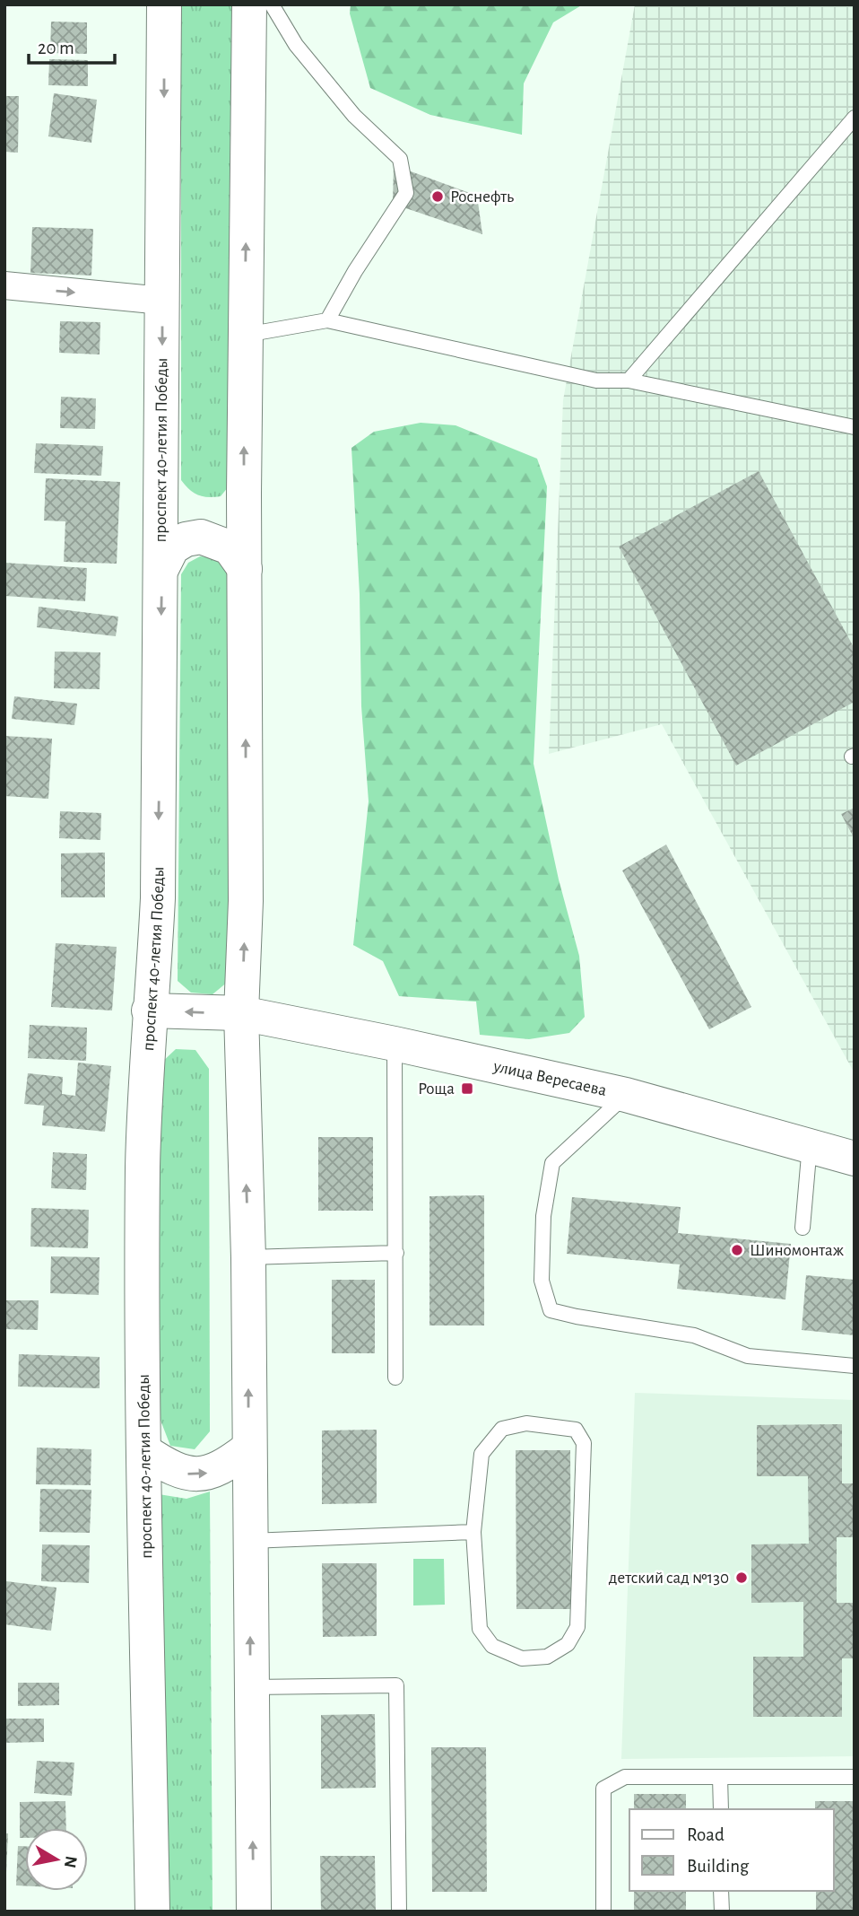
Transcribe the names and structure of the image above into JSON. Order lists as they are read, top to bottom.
{
  "streets": {
    "main road": ["проспект 40-летия Победы", "улица Вересаева"]
  },
  "crossings": [
    ["проспект 40-летия Победы", "улица Вересаева"]
  ],
  "places": {
    "other": ["Роснефть", "Шиномонтаж", "детский сад №130"],
    "transit": ["Роща"]
  },
  "legend": ["Road", "Building"],
  "scale_bar": "20 m",
  "north": "right"
}
